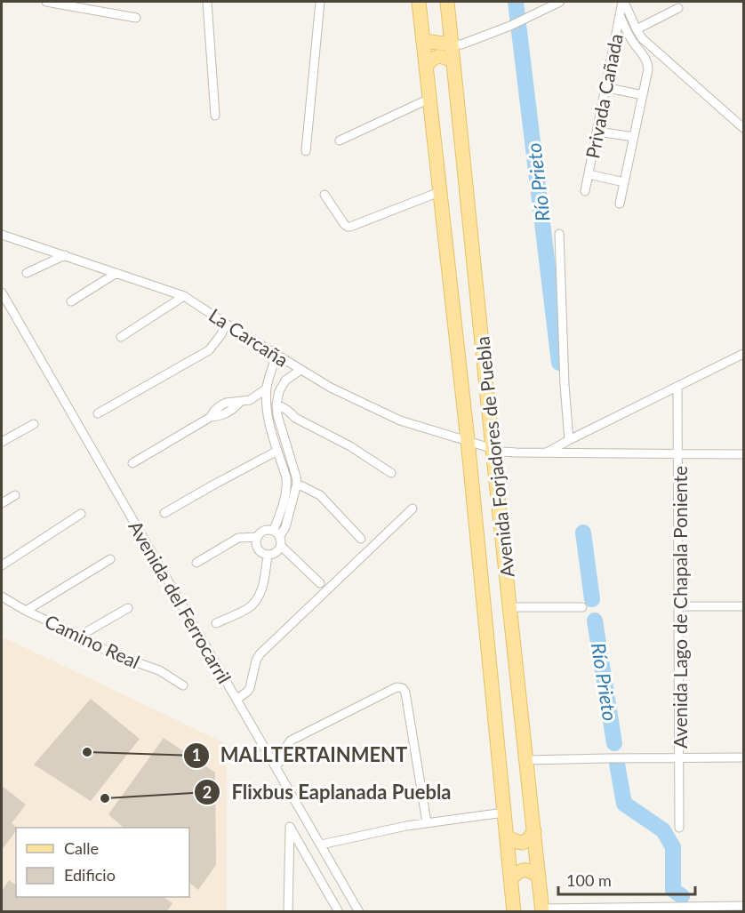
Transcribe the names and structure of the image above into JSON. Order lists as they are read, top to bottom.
{
  "streets": {
    "main road": ["Avenida Forjadores de Puebla"],
    "street": [
      "Privada Cañada",
      "La Carcaña",
      "Avenida del Ferrocarril",
      "Avenida Lago de Chapala Poniente",
      "Camino Real"
    ]
  },
  "crossings": [
    ["La Carcaña", "Avenida Forjadores de Puebla"],
    ["La Carcaña", "Avenida Lago de Chapala Poniente"]
  ],
  "water": ["Río Prieto"],
  "places": ["MALLTERTAINMENT", "Flixbus Eaplanada Puebla"],
  "legend": ["Calle", "Edificio"],
  "scale_bar": "100 m"
}
